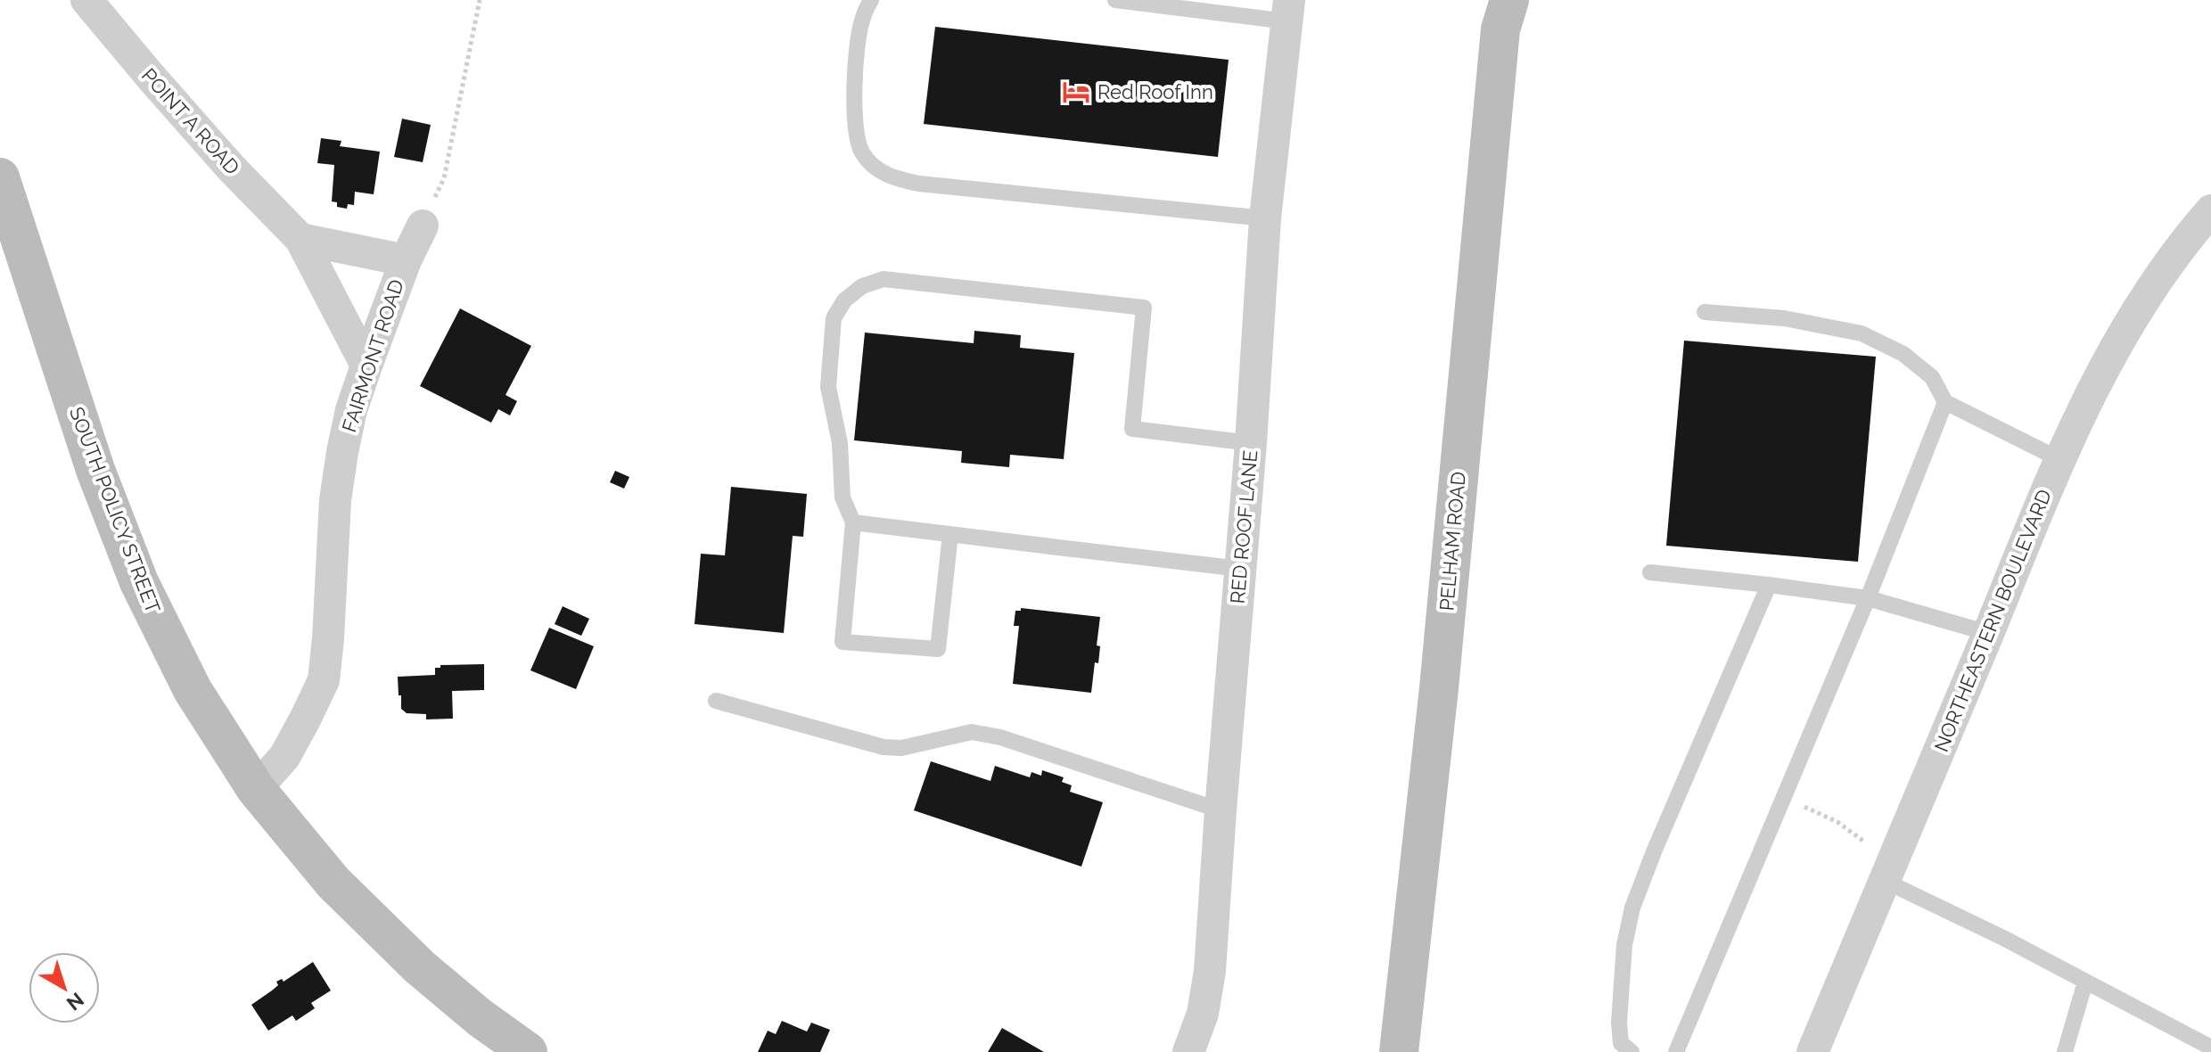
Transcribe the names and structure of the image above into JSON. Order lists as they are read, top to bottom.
{
  "streets": {
    "street": [
      "POINT A ROAD",
      "FAIRMONT ROAD",
      "SOUTH POLICY STREET",
      "RED ROOF LANE",
      "PELHAM ROAD",
      "NORTHEASTERN BOULEVARD"
    ]
  },
  "crossings": [
    ["POINT A ROAD", "FAIRMONT ROAD"],
    ["FAIRMONT ROAD", "SOUTH POLICY STREET"]
  ],
  "places": {
    "hotel": ["Red Roof Inn"]
  },
  "north": "bottom right"
}
